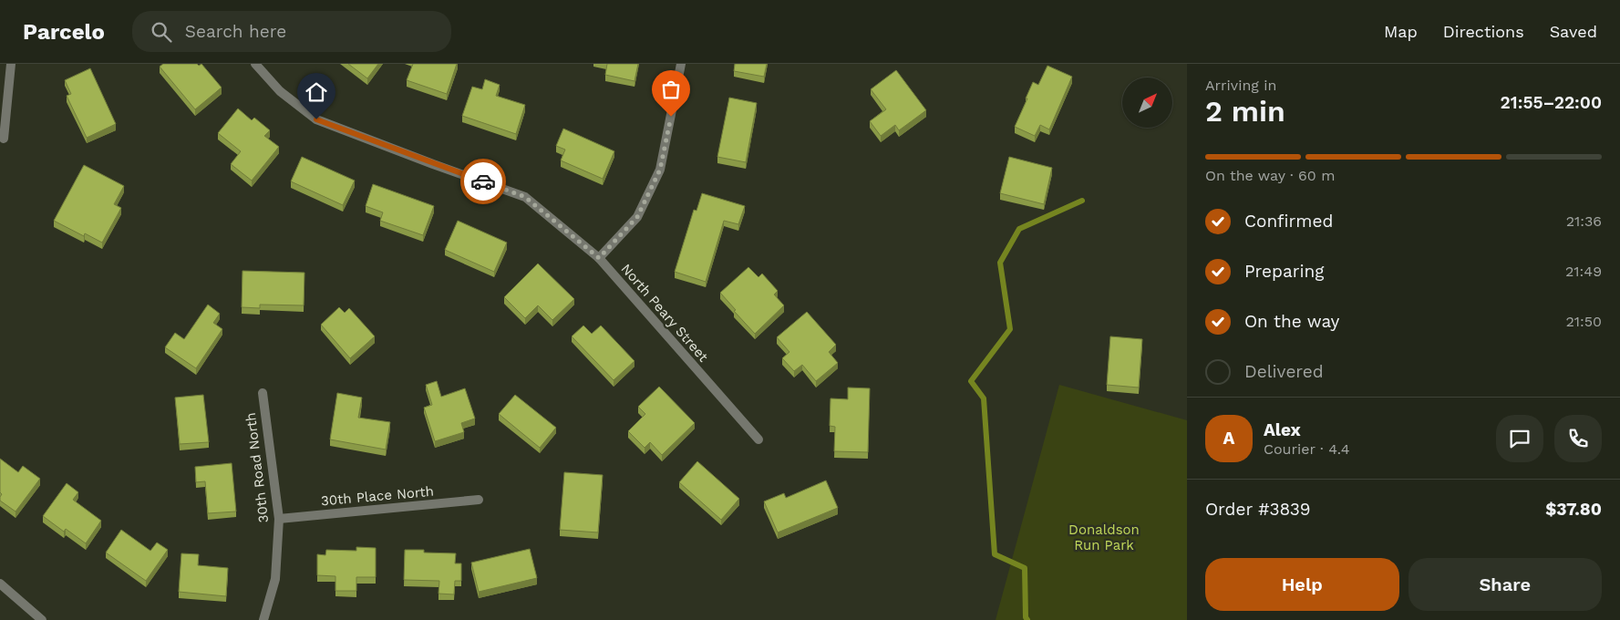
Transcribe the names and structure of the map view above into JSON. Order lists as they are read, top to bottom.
{
  "streets": {
    "street": ["North Peary Street", "30th Road North", "30th Place North"]
  },
  "crossings": [
    ["30th Road North", "30th Place North"]
  ],
  "parks": ["Donaldson Run Park"],
  "north": "top right",
  "page": {
    "header": "Parcelo",
    "search": "Search here",
    "nav": ["Map", "Directions", "Saved"],
    "heading": ["2 min", "Arriving in", "21:55–22:00"],
    "panel": [
      "Alex",
      "Courier · 4.4",
      "Order #3839",
      "$37.80"
    ],
    "bar": "On the way · 60 m",
    "list": [
      ["Confirmed", "21:36"],
      ["Preparing", "21:49"],
      ["On the way", "21:50"],
      "Delivered"
    ],
    "round": "A",
    "buttons": ["Help", "Share"]
  }
}
